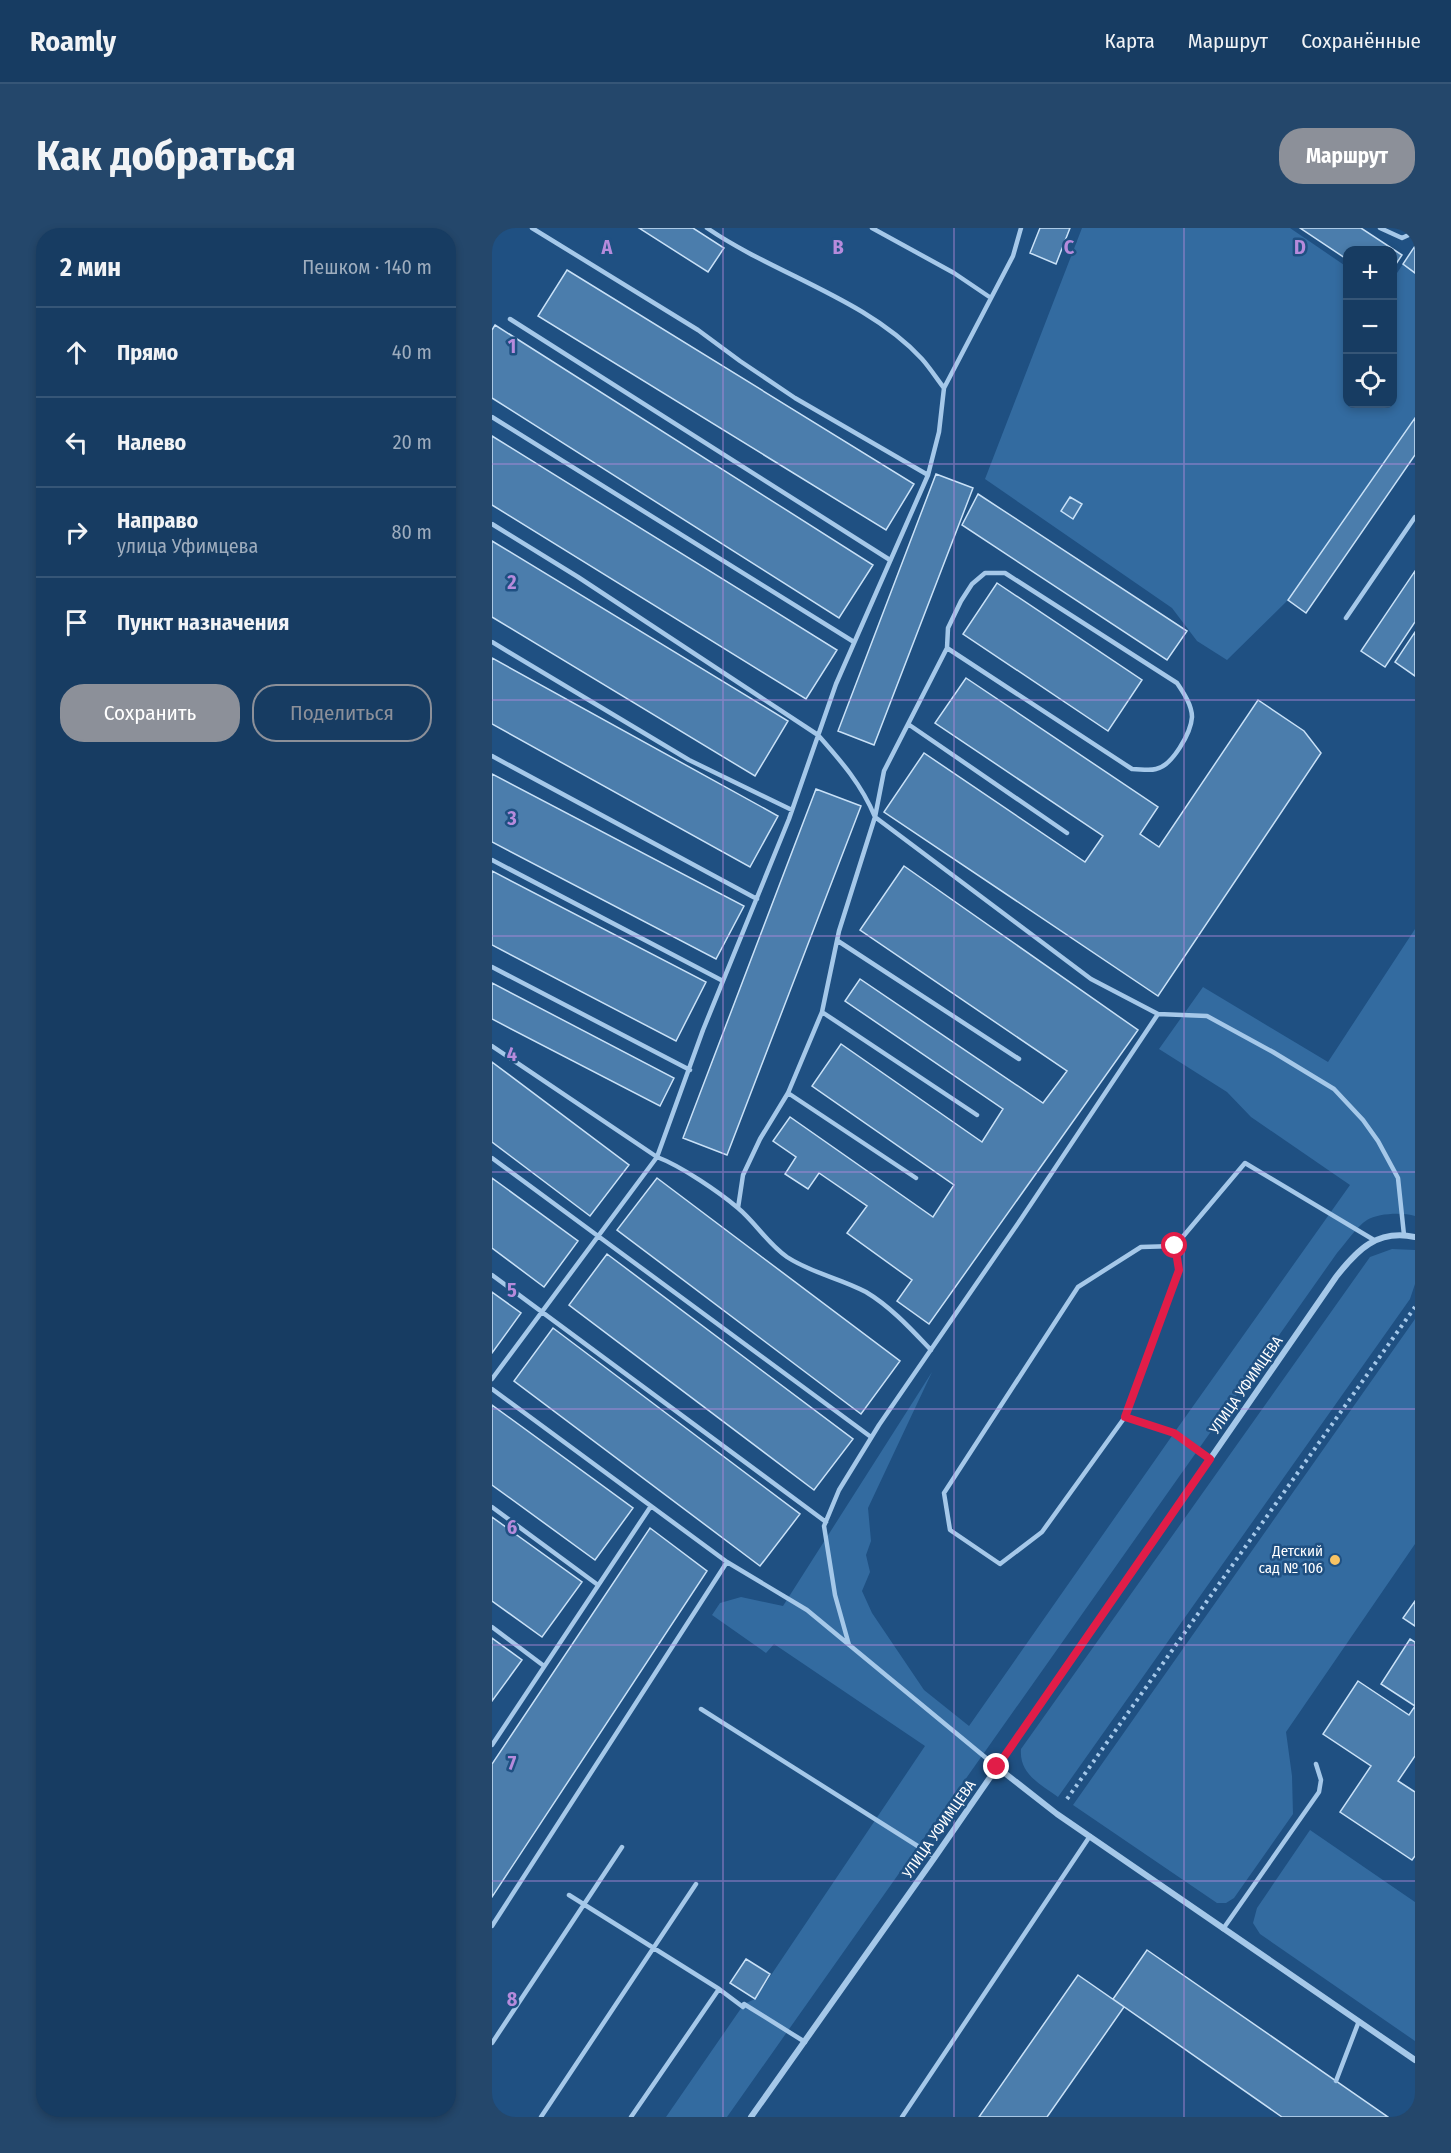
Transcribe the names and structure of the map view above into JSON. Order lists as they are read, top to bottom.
{
  "streets": {
    "street": ["УЛИЦА УФИМЦЕВА"]
  },
  "places": ["Детский сад № 106"],
  "page": {
    "header": "Roamly",
    "nav": ["Карта", "Маршрут", "Сохранённые"],
    "buttons": [
      "Маршрут",
      ["Сохранить", "Поделиться"]
    ],
    "title": "Как добраться",
    "heading": ["2 мин", "Пешком · 140 m"],
    "map_buttons": ["+", "−"],
    "list": [
      ["Прямо", "40 m"],
      ["Налево", "20 m"],
      ["Направо", "улица Уфимцева", "80 m"],
      "Пункт назначения"
    ]
  },
  "grid": {
    "columns": [
      "A",
      "B",
      "C",
      "D"
    ],
    "rows": [
      "1",
      "2",
      "3",
      "4",
      "5",
      "6",
      "7",
      "8"
    ]
  }
}
